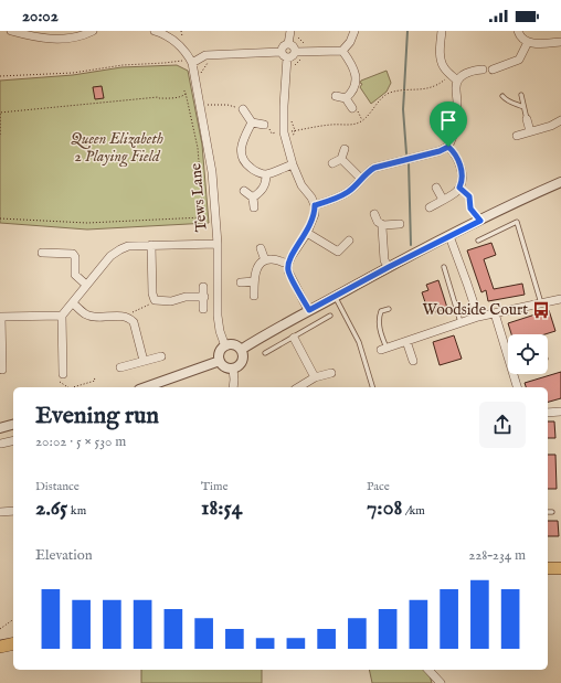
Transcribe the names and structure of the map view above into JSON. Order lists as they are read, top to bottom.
{
  "streets": {
    "street": ["Tews Lane"]
  },
  "parks": ["Queen Elizabeth 2 Playing Field"],
  "places": {
    "bus stop": ["Woodside Court"]
  },
  "page": {
    "status": "20:02",
    "heading": ["Evening run", "20:02 · 5 × 530 m"],
    "stats": [
      ["Distance", "2.65 km"],
      ["Time", "18:54"],
      ["Pace", "7:08 /km"]
    ],
    "chart": ["Elevation", "228–234 m"]
  }
}
